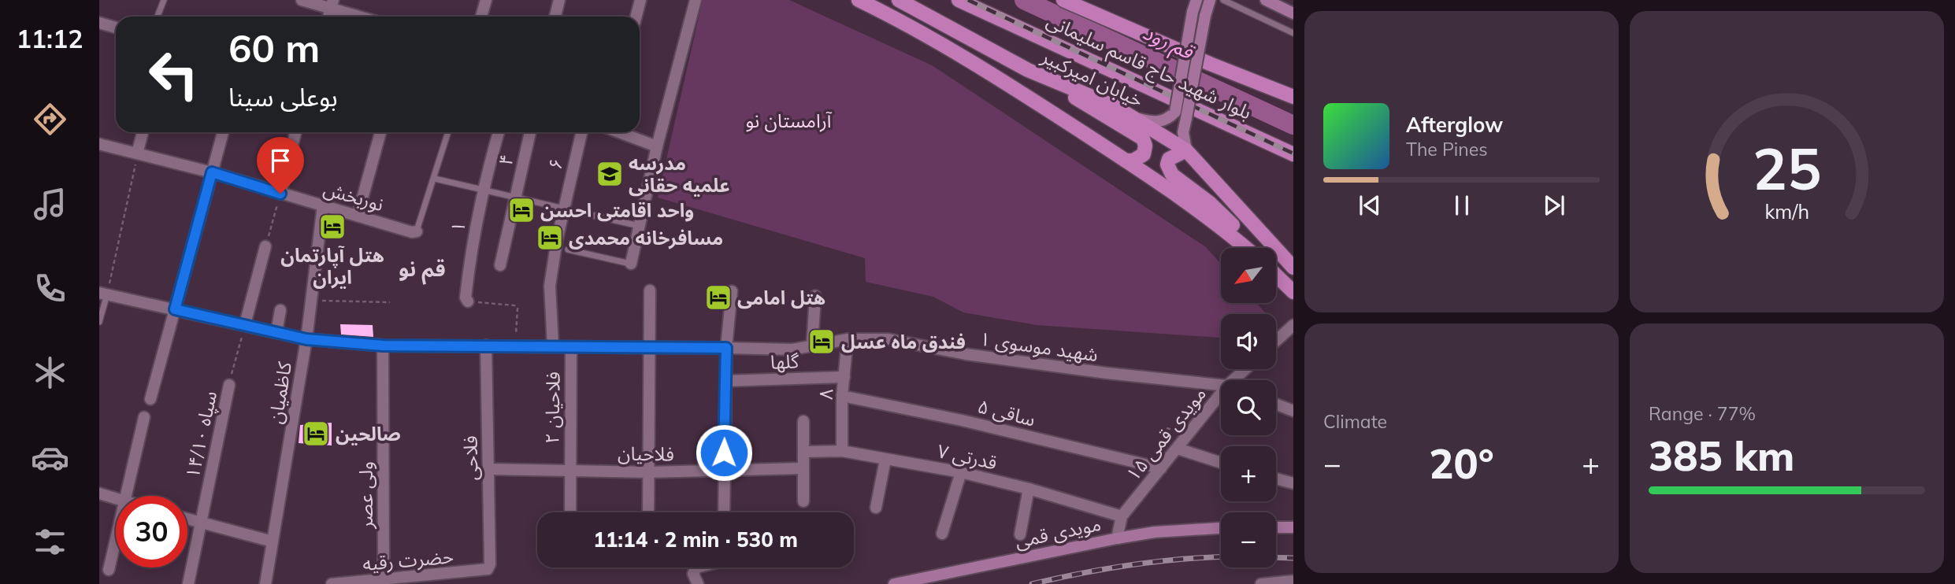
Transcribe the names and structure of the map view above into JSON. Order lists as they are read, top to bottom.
{
  "streets": {
    "main road": ["بلوار شهید حاج قاسم سلیمانی", "خیابان امیرکبیر"],
    "street": [
      "۴",
      "۶",
      "نوربخش",
      "۱",
      "شهید موسوی ۱",
      "گلها",
      "کاظمیان",
      "۸",
      "فلاحیان ۲",
      "ساقی ۵",
      "مویدی قمی ۱۵",
      "سپاه ۱۴/۱۰",
      "فلاحیان",
      "قدرتی ۷",
      "فلاحی",
      "ولی عصر",
      "مویدی قمی",
      "حضرت رقیه"
    ]
  },
  "crossings": [
    ["۶", "شهید موسوی ۱"],
    ["نوربخش", "کاظمیان"],
    ["شهید موسوی ۱", "کاظمیان"],
    ["شهید موسوی ۱", "۸"],
    ["شهید موسوی ۱", "فلاحیان ۲"],
    ["شهید موسوی ۱", "فلاحی"],
    ["شهید موسوی ۱", "ولی عصر"],
    ["گلها", "۸"],
    ["۸", "ساقی ۵"],
    ["۸", "قدرتی ۷"],
    ["فلاحیان ۲", "فلاحیان"],
    ["ساقی ۵", "مویدی قمی ۱۵"],
    ["مویدی قمی ۱۵", "قدرتی ۷"],
    ["مویدی قمی ۱۵", "مویدی قمی"],
    ["فلاحیان", "فلاحی"],
    ["فلاحی", "حضرت رقیه"],
    ["ولی عصر", "حضرت رقیه"]
  ],
  "districts": ["قم نو"],
  "water": ["قم رود"],
  "parks": ["آرامستان نو"],
  "places": {
    "school or university": ["مدرسه علمیه حقانی"],
    "hotel": [
      "واحد اقامتی احسن",
      "هتل آپارتمان ایران",
      "مسافرخانه محمدی",
      "هتل امامی",
      "فندق ماه عسل",
      "صالحین"
    ]
  },
  "north": "bottom left",
  "page": {
    "tabs": "11:12",
    "turn": ["60 m", "بوعلی سینا"],
    "song": ["Afterglow", "The Pines"],
    "map_buttons": ["+", "−"],
    "tile": [
      "Climate",
      ["Range · 77%", "385 km"]
    ],
    "heat": ["−", "20°", "+"],
    "limit": "30",
    "trip": "11:14 · 2 min · 530 m",
    "gauge": ["25", "km/h"]
  }
}
